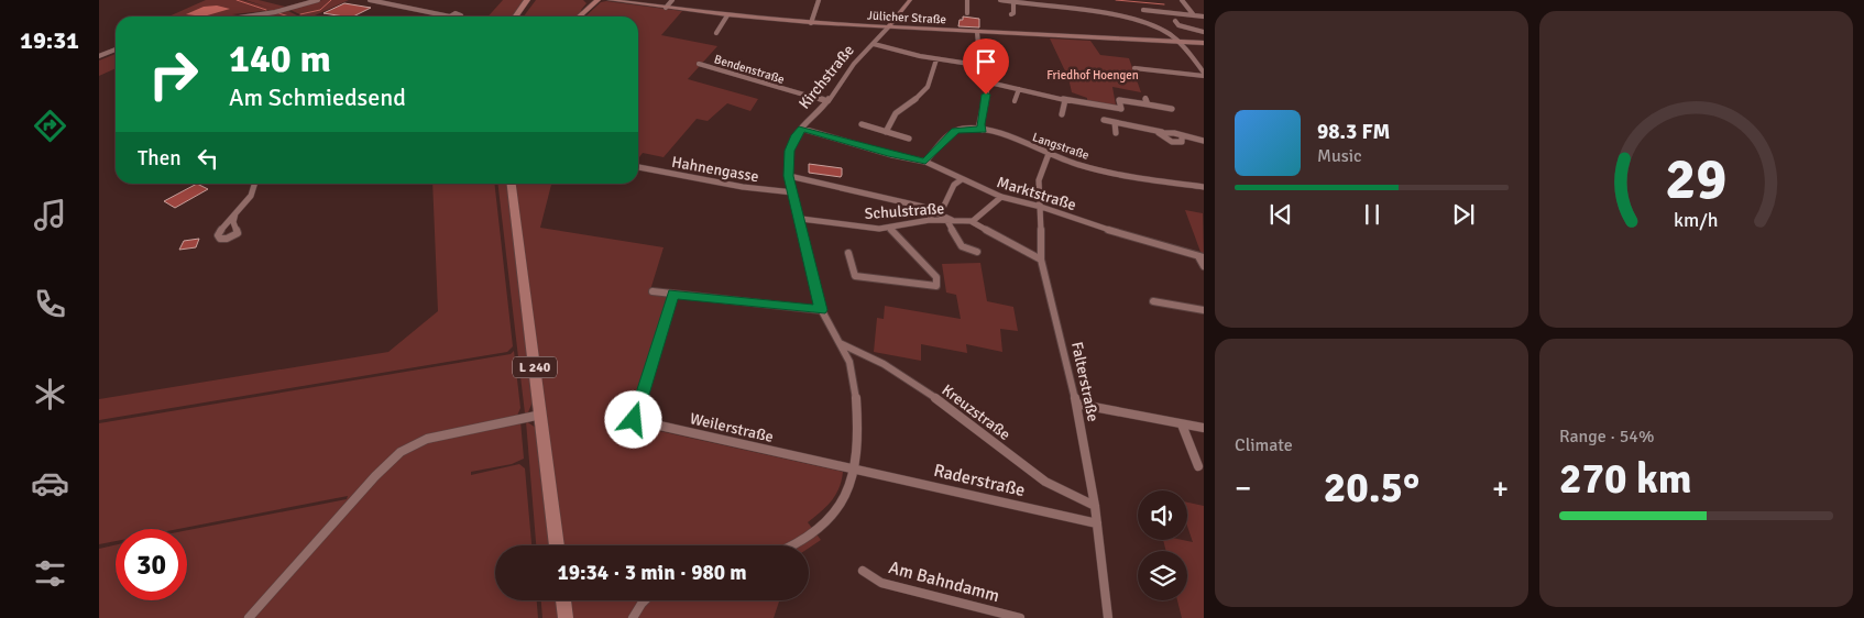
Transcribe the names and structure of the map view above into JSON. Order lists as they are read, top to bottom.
{
  "streets": {
    "main road": ["Jülicher Straße", "L 240"],
    "street": [
      "Bendenstraße",
      "Kirchstraße",
      "Langstraße",
      "Hahnengasse",
      "Marktstraße",
      "Schulstraße",
      "Falterstraße",
      "Kreuzstraße",
      "Weilerstraße",
      "Raderstraße",
      "Am Bahndamm"
    ]
  },
  "crossings": [
    ["Jülicher Straße", "Kirchstraße"],
    ["Bendenstraße", "Kirchstraße"],
    ["Kirchstraße", "Hahnengasse"],
    ["Kirchstraße", "Marktstraße"],
    ["Kirchstraße", "Schulstraße"],
    ["Kirchstraße", "Kreuzstraße"],
    ["Kirchstraße", "Weilerstraße"],
    ["Kirchstraße", "Raderstraße"],
    ["Langstraße", "Marktstraße"],
    ["Langstraße", "Falterstraße"],
    ["Marktstraße", "Falterstraße"],
    ["Falterstraße", "Kreuzstraße"],
    ["Falterstraße", "Raderstraße"],
    ["Weilerstraße", "Raderstraße"]
  ],
  "parks": ["Friedhof Hoengen"],
  "page": {
    "tabs": "19:31",
    "turn": ["140 m", "Am Schmiedsend"],
    "song": ["98.3 FM", "Music"],
    "then": "Then",
    "tile": [
      "Climate",
      ["Range · 54%", "270 km"]
    ],
    "heat": ["−", "20.5°", "+"],
    "limit": "30",
    "trip": "19:34 · 3 min · 980 m",
    "gauge": ["29", "km/h"]
  }
}
